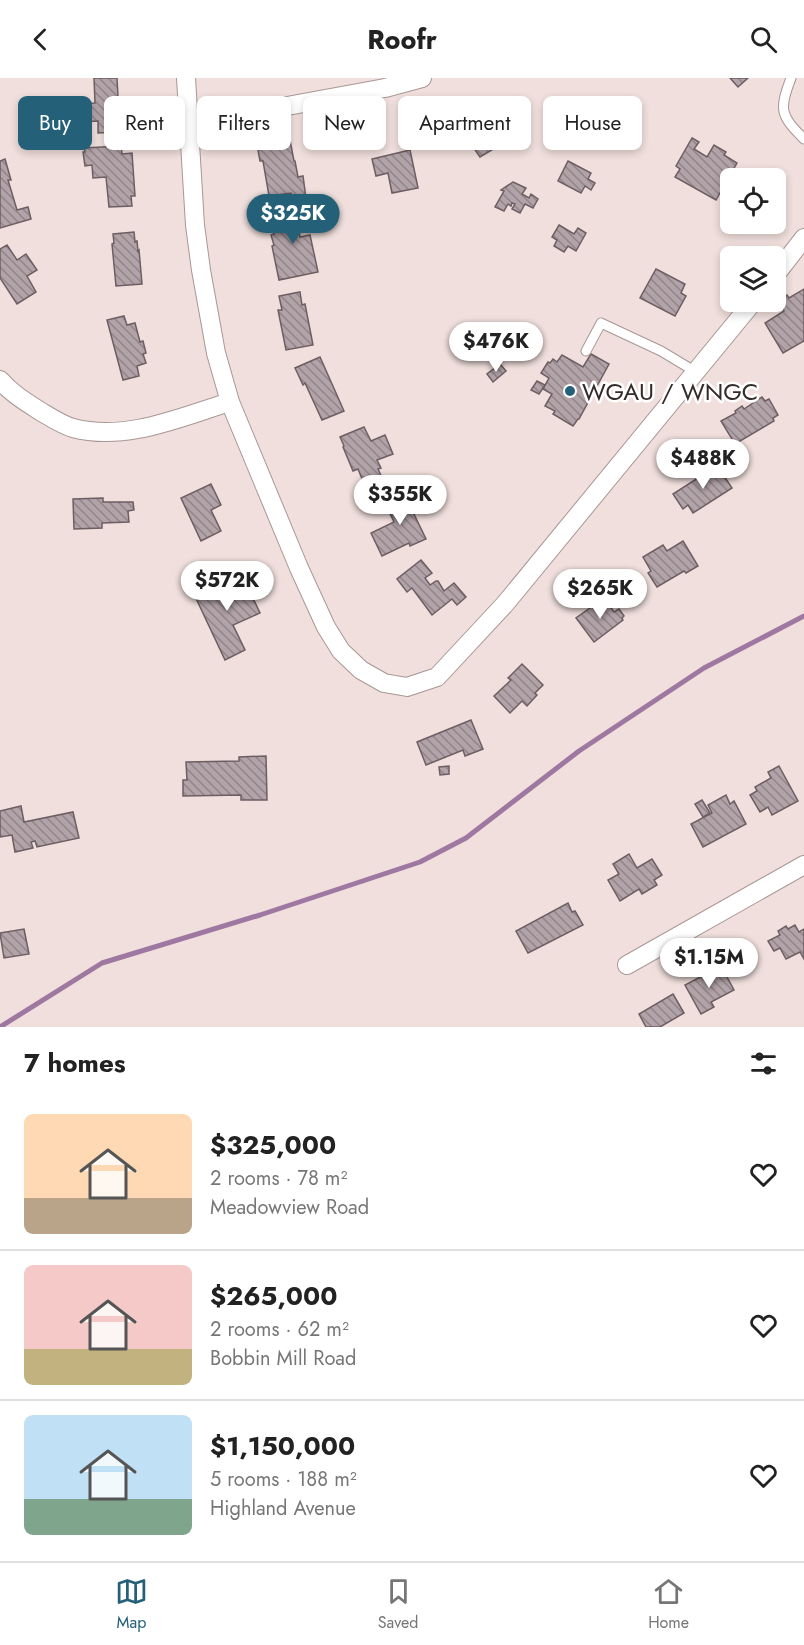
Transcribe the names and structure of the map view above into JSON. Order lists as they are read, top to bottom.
{
  "places": ["WGAU / WNGC"],
  "page": {
    "header": "Roofr",
    "chip": [
      "Buy",
      "Rent",
      "Filters",
      "New",
      "Apartment",
      "House"
    ],
    "price": [
      "$325K",
      "$476K",
      "$488K",
      "$355K",
      "$572K",
      "$265K",
      "$1.15M"
    ],
    "heading": "7 homes",
    "list": [
      {
        "name": "$325,000",
        "note": "2 rooms · 78 m² · Meadowview Road"
      },
      {
        "name": "$265,000",
        "note": "2 rooms · 62 m² · Bobbin Mill Road"
      },
      {
        "name": "$1,150,000",
        "note": "5 rooms · 188 m² · Highland Avenue"
      }
    ],
    "tabs": ["Map", "Saved", "Home"]
  }
}
